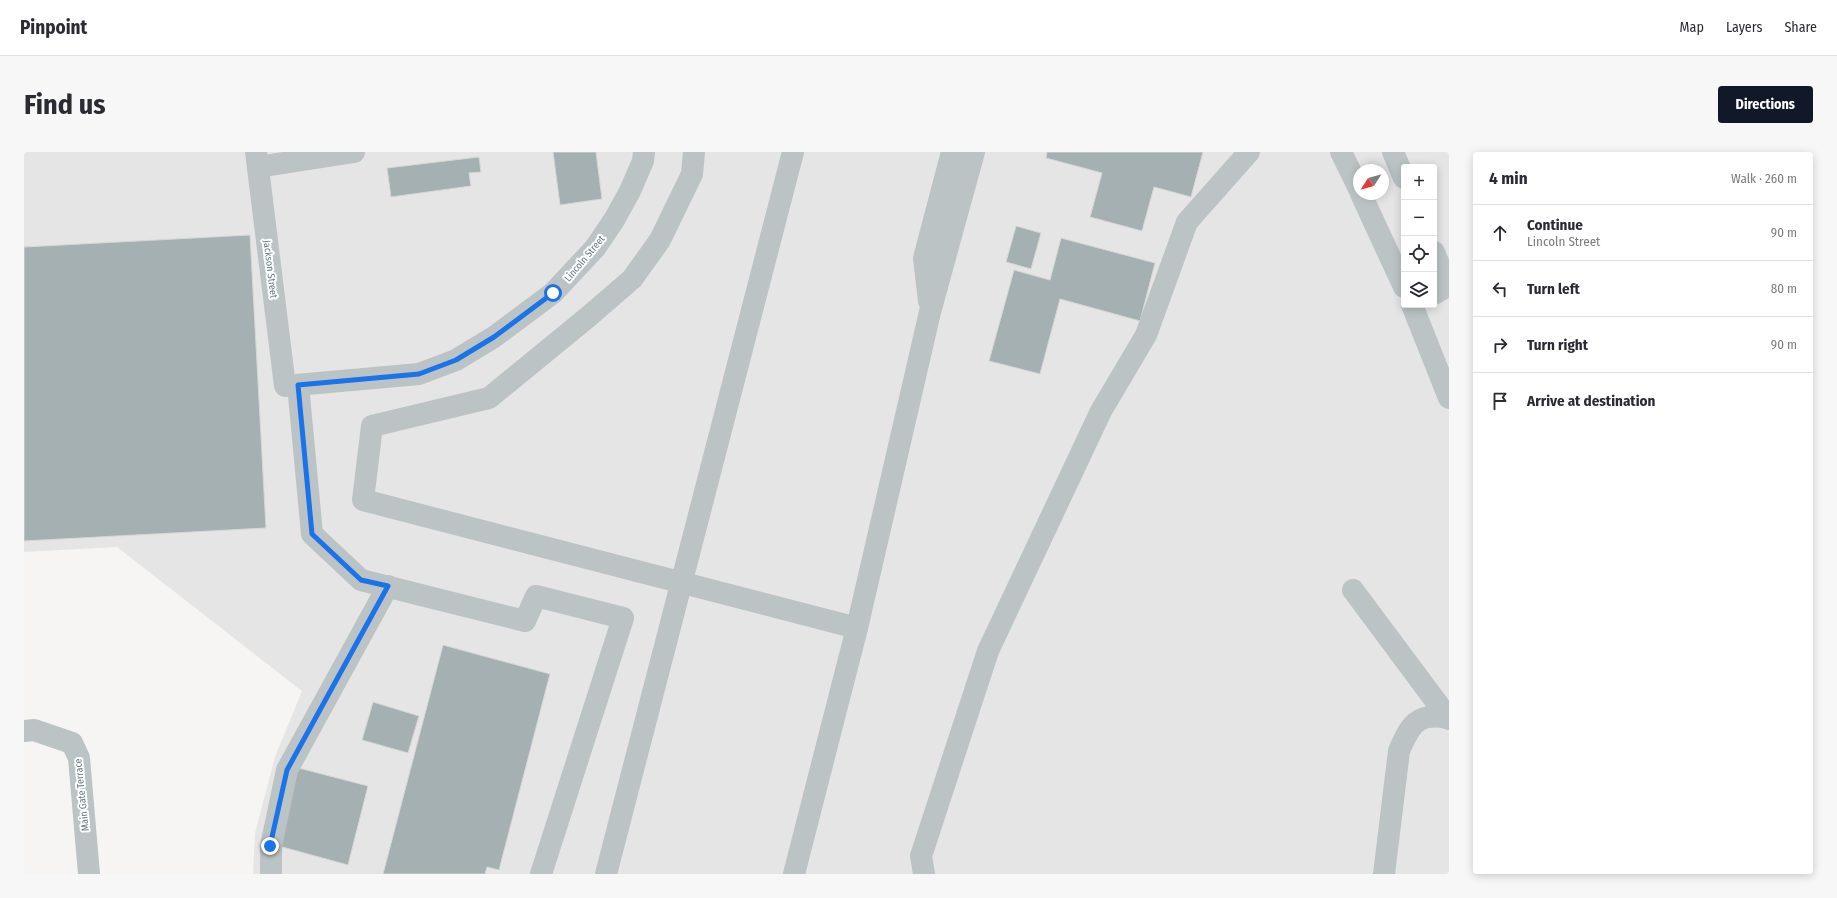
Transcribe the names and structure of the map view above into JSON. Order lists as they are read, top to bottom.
{
  "streets": {
    "street": ["Lincoln Street", "Jackson Street", "Main Gate Terrace"]
  },
  "crossings": [
    ["Lincoln Street", "Jackson Street"]
  ],
  "north": "bottom left",
  "page": {
    "header": "Pinpoint",
    "nav": ["Map", "Layers", "Share"],
    "buttons": "Directions",
    "title": "Find us",
    "heading": ["4 min", "Walk · 260 m"],
    "map_buttons": ["+", "−"],
    "list": [
      ["Continue", "Lincoln Street", "90 m"],
      ["Turn left", "80 m"],
      ["Turn right", "90 m"],
      "Arrive at destination"
    ]
  }
}
